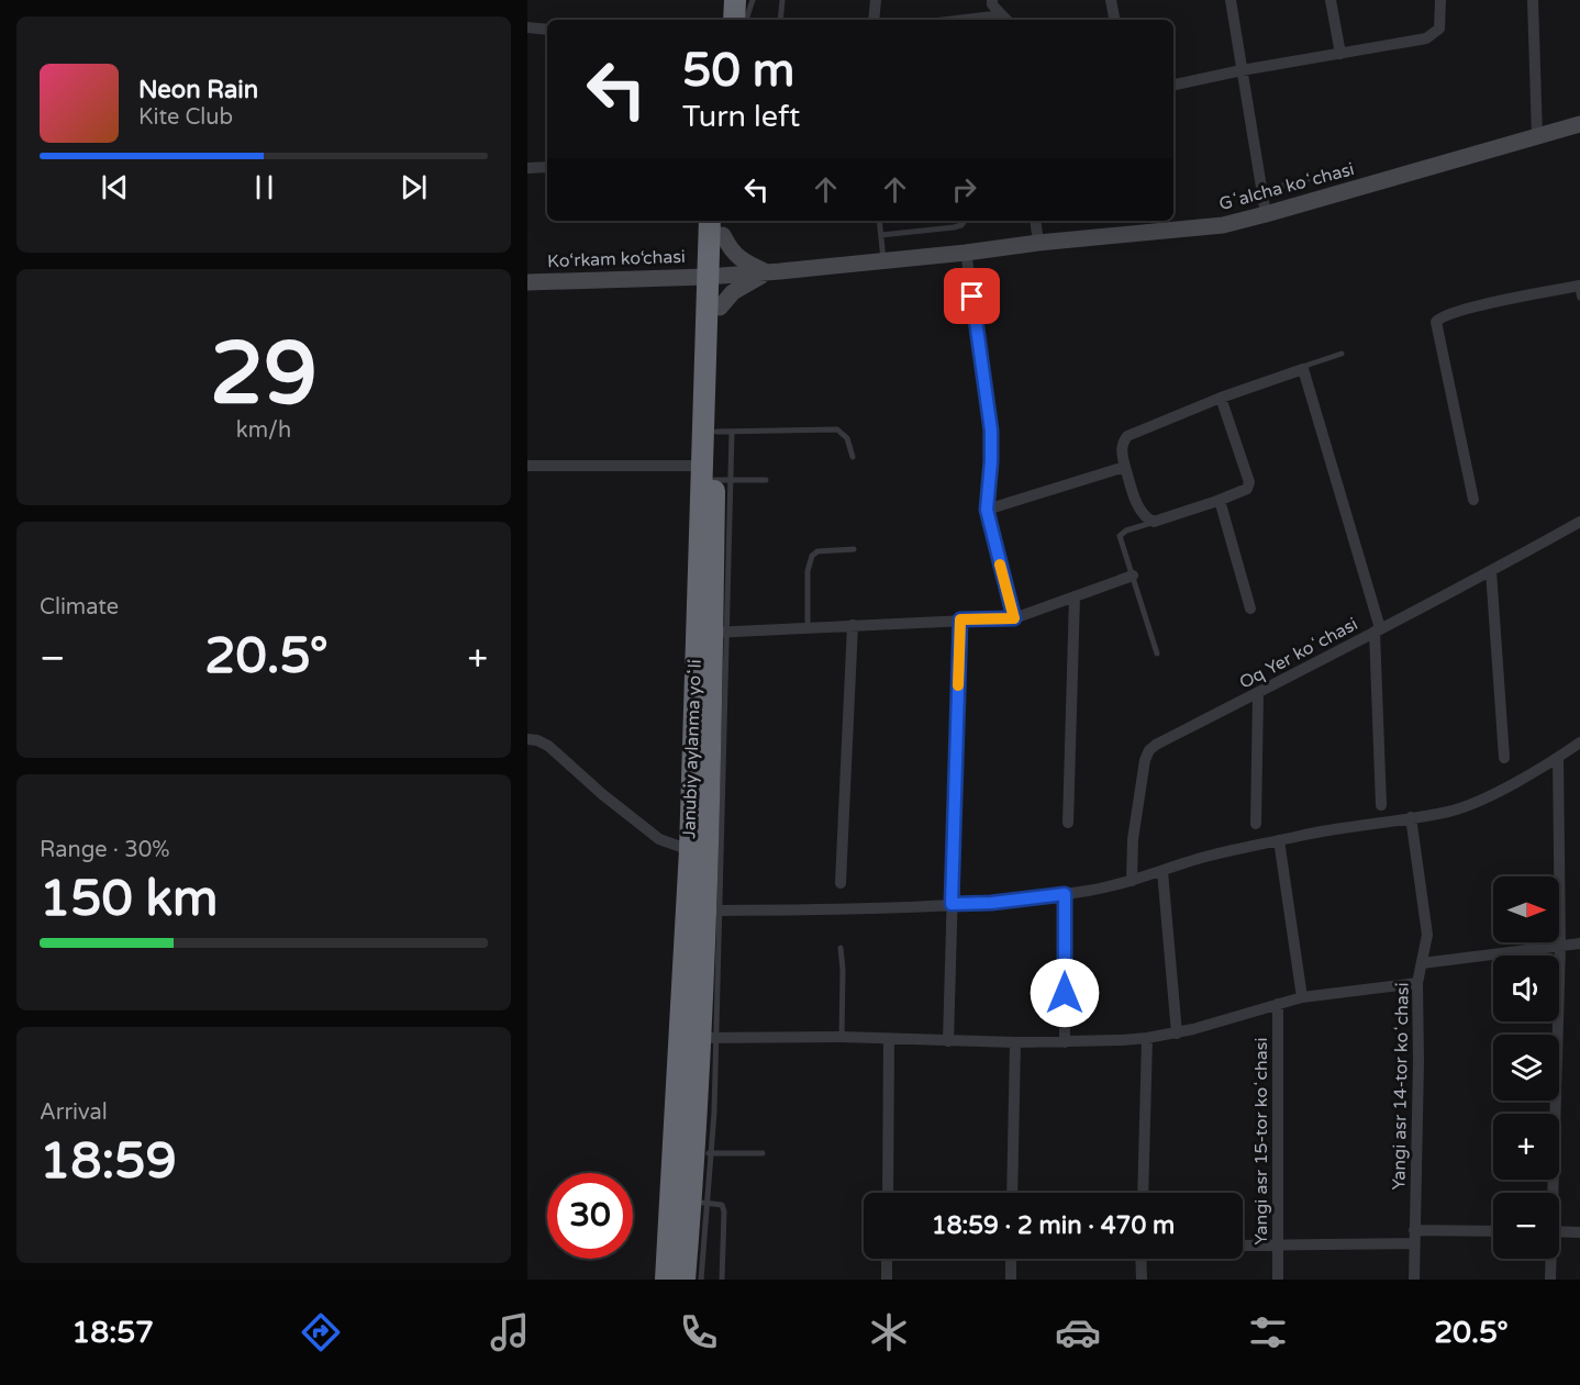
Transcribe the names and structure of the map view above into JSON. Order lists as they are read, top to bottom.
{
  "streets": {
    "highway": ["Janubiy aylanma yoʻli"],
    "street": [
      "Gʻalcha koʻchasi",
      "Ko‘rkam ko‘chasi",
      "Oq Yer koʻchasi",
      "Yangi asr 14-tor koʻchasi",
      "Yangi asr 15-tor koʻchasi"
    ]
  },
  "crossings": [
    ["Gʻalcha koʻchasi", "Ko‘rkam ko‘chasi"],
    ["Gʻalcha koʻchasi", "Janubiy aylanma yoʻli"],
    ["Ko‘rkam ko‘chasi", "Janubiy aylanma yoʻli"]
  ],
  "north": "right",
  "page": {
    "turn": ["50 m", "Turn left"],
    "song": ["Neon Rain", "Kite Club"],
    "tile": [
      ["29", "km/h"],
      "Climate",
      ["Range · 30%", "150 km"],
      ["Arrival", "18:59"]
    ],
    "heat": ["−", "20.5°", "+"],
    "map_buttons": ["+", "−"],
    "limit": "30",
    "trip": "18:59 · 2 min · 470 m",
    "tabs": ["18:57", "20.5°"]
  }
}
